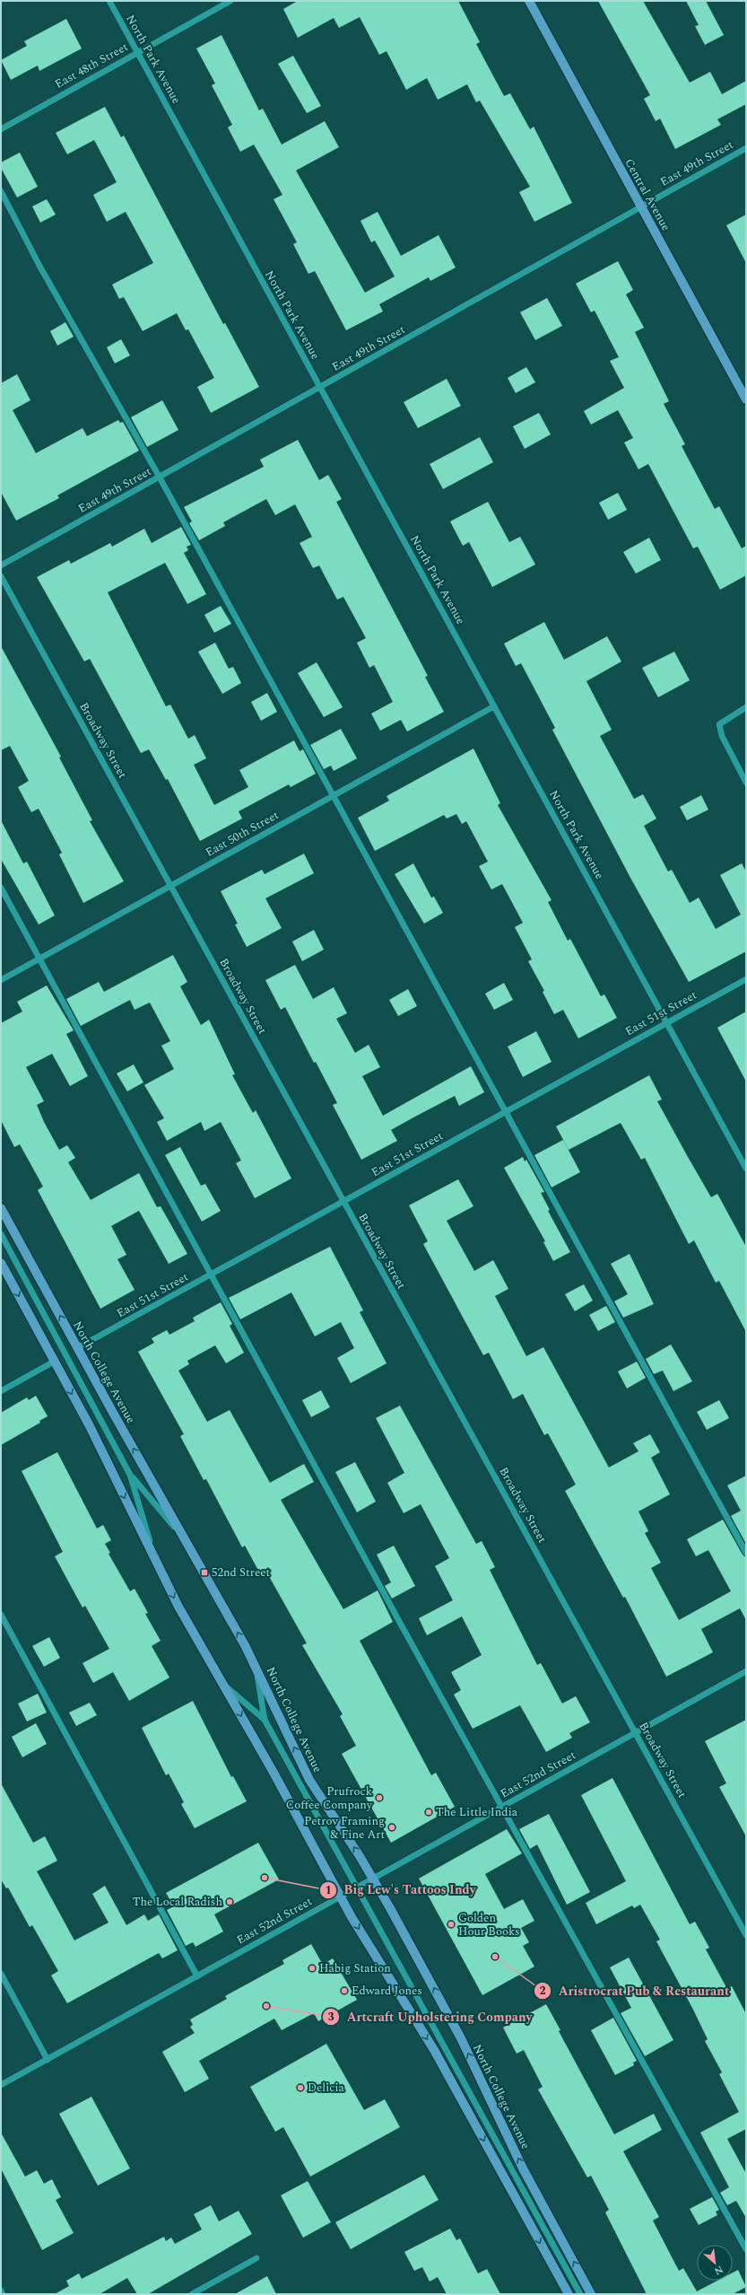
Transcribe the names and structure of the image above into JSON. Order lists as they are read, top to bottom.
{
  "streets": {
    "main road": ["Central Avenue", "North College Avenue"],
    "street": [
      "North Park Avenue",
      "East 48th Street",
      "East 49th Street",
      "Broadway Street",
      "East 50th Street",
      "East 51st Street",
      "East 52nd Street"
    ]
  },
  "crossings": [
    ["North Park Avenue", "East 48th Street"],
    ["North Park Avenue", "East 49th Street"],
    ["North Park Avenue", "East 50th Street"],
    ["North Park Avenue", "East 51st Street"],
    ["East 49th Street", "Central Avenue"],
    ["Broadway Street", "East 50th Street"],
    ["Broadway Street", "East 51st Street"],
    ["Broadway Street", "East 52nd Street"],
    ["East 51st Street", "North College Avenue"],
    ["North College Avenue", "East 52nd Street"]
  ],
  "places": {
    "transit": ["52nd Street"],
    "other": [
      "Prufrock Coffee Company",
      "The Little India",
      "Petrov Framing & Fine Art",
      "Big Lew's Tattoos Indy",
      "The Local Radish",
      "Golden Hour Books",
      "Aristrocrat Pub & Restaurant",
      "Habig Station",
      "Edward Jones",
      "Artcraft Upholstering Company",
      "Delicia"
    ]
  },
  "north": "bottom right"
}
